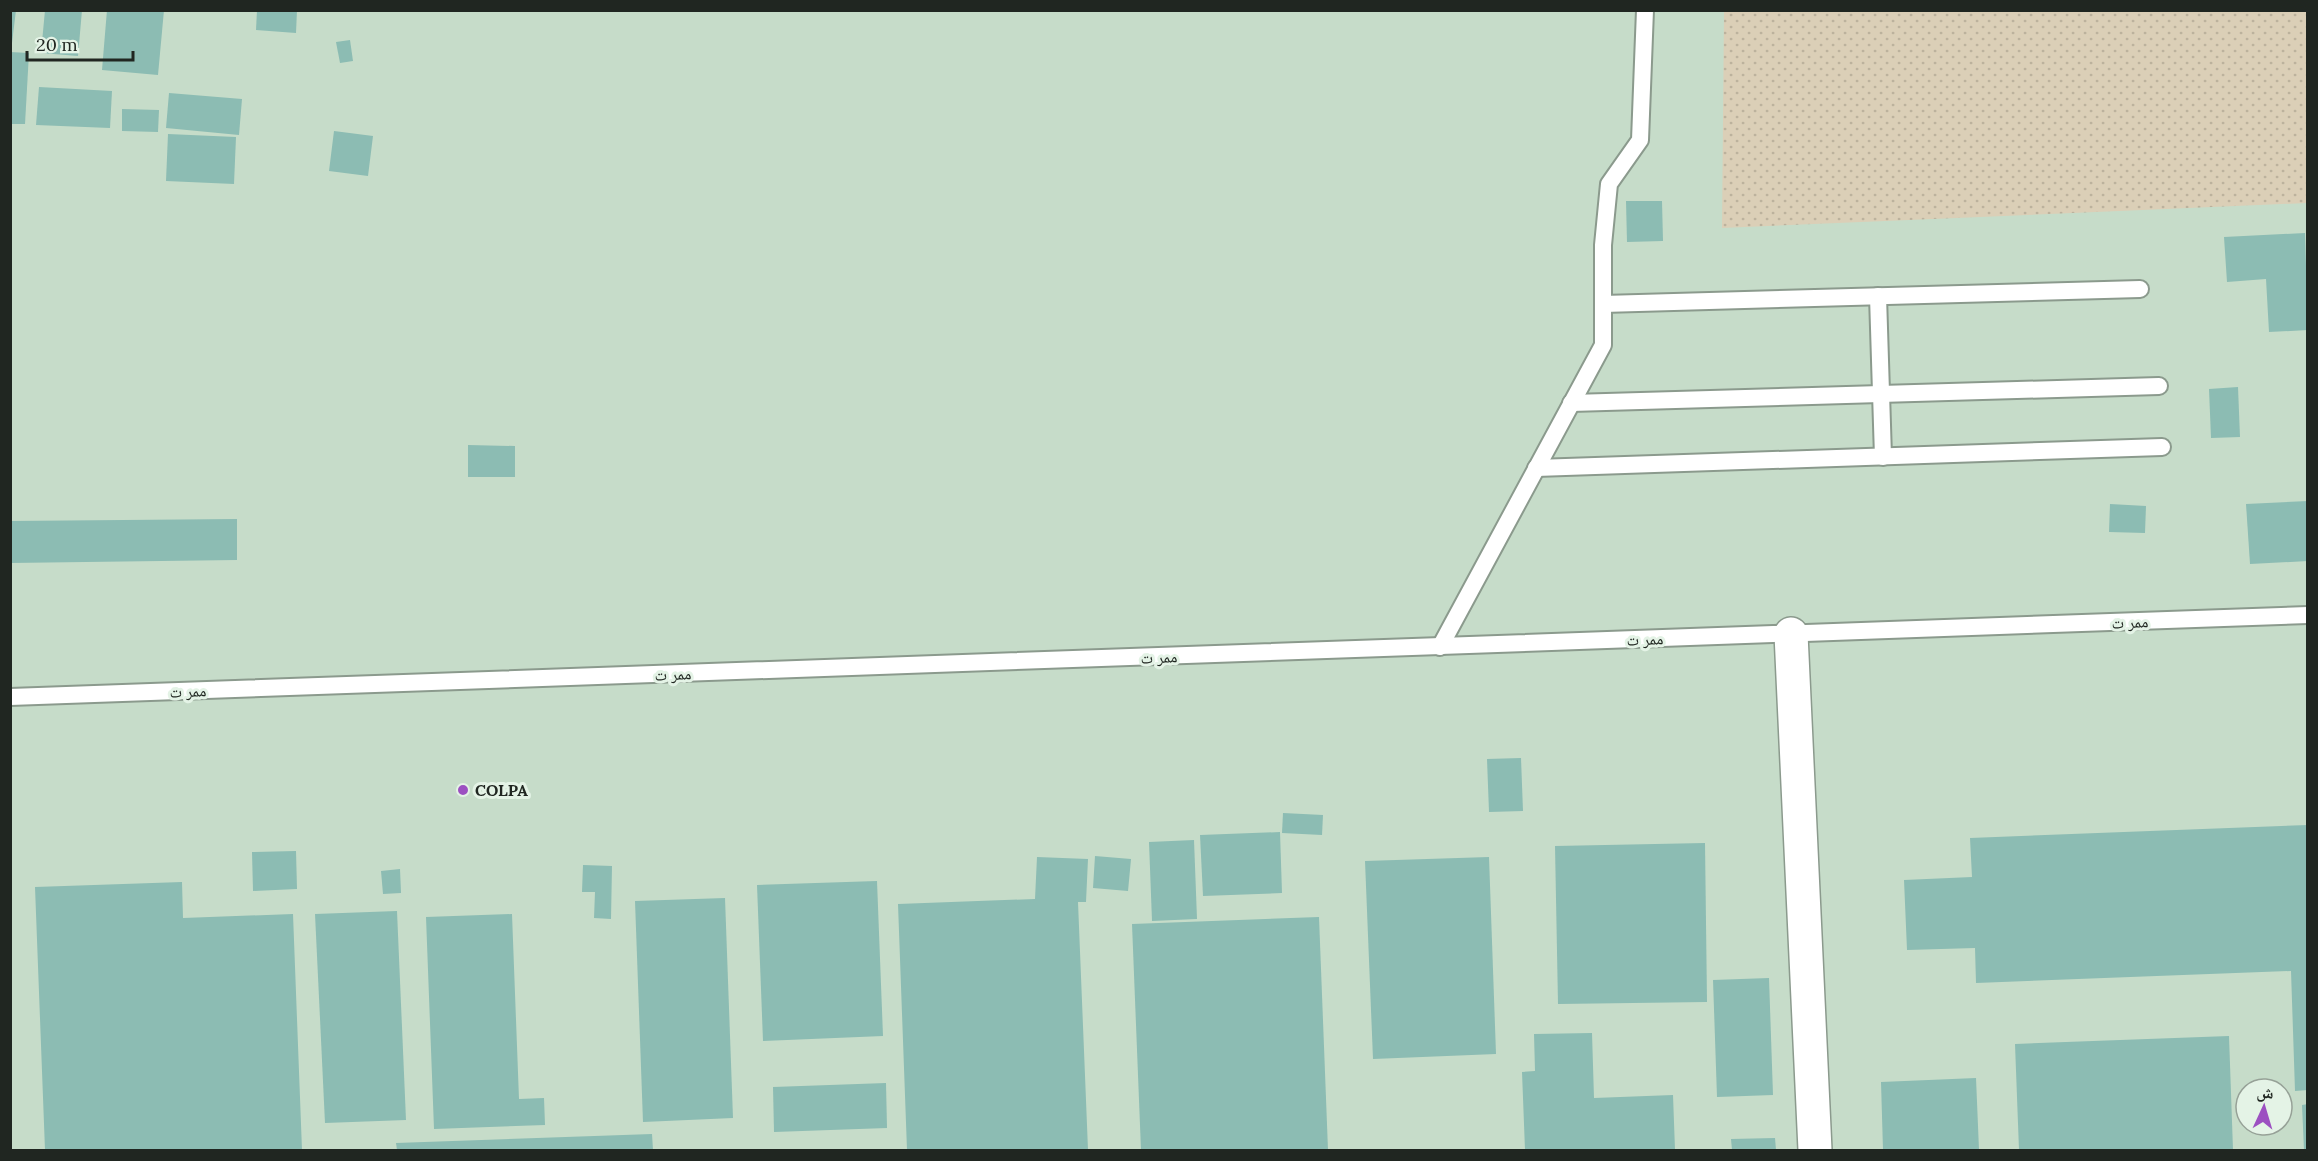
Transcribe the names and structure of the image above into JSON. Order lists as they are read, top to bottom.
{
  "streets": {
    "lane": ["ممر ت"]
  },
  "places": ["COLPA"],
  "scale_bar": "20 m",
  "north": "top"
}
